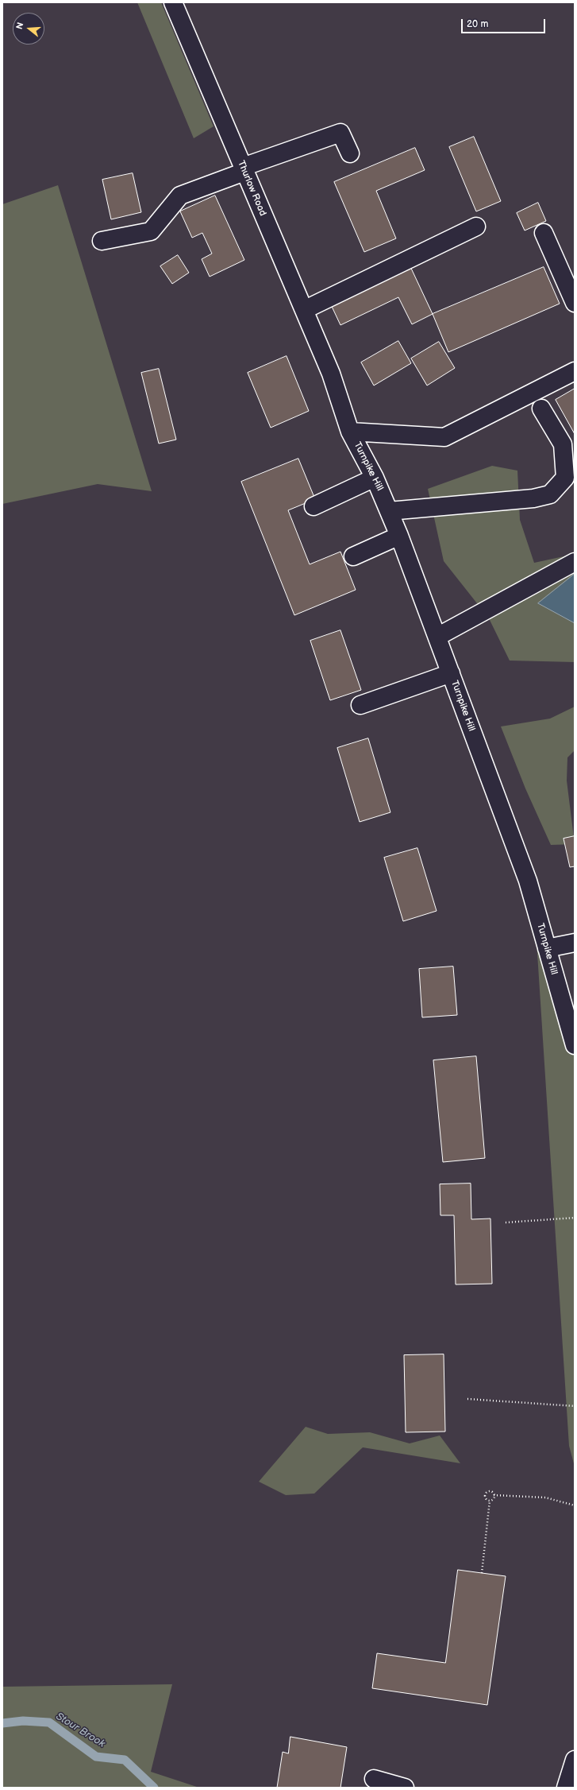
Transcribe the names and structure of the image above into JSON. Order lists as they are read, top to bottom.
{
  "streets": {
    "street": ["Thurlow Road", "Turnpike Hill"]
  },
  "crossings": [
    ["Thurlow Road", "Turnpike Hill"]
  ],
  "water": ["Stour Brook"],
  "scale_bar": "20 m",
  "north": "left"
}
